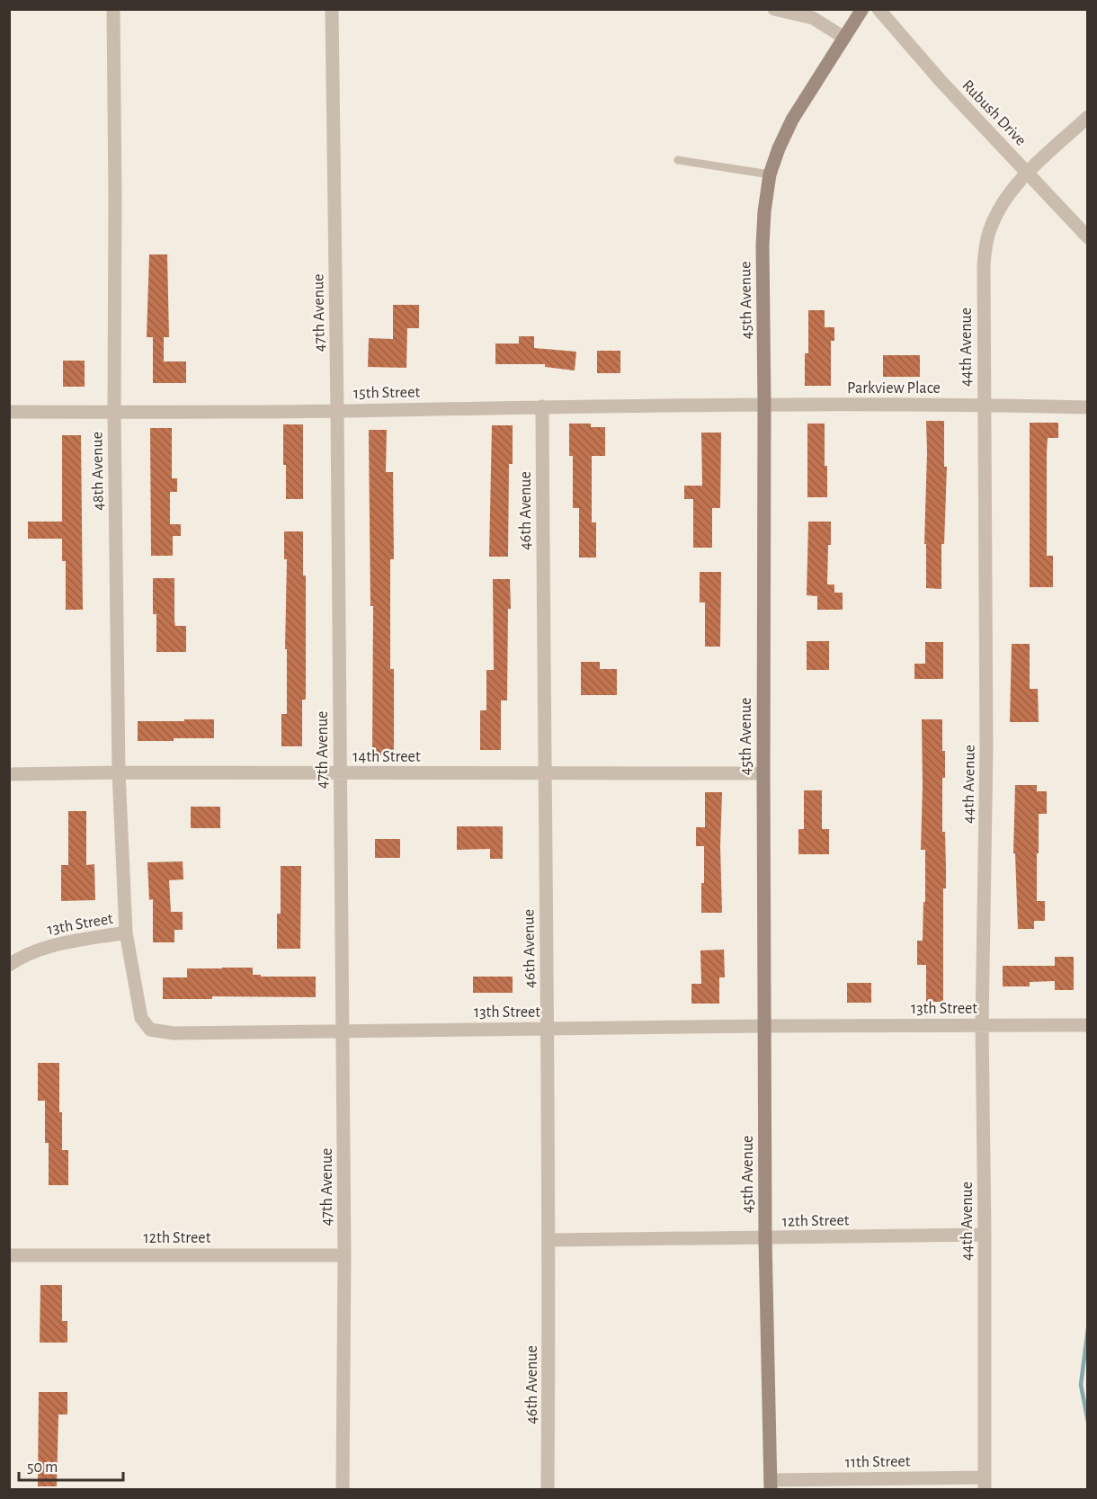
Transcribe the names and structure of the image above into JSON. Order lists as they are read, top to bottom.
{
  "streets": {
    "street": [
      "Rubush Drive",
      "45th Avenue",
      "47th Avenue",
      "44th Avenue",
      "Parkview Place",
      "15th Street",
      "48th Avenue",
      "46th Avenue",
      "14th Street",
      "13th Street",
      "12th Street",
      "11th Street"
    ]
  },
  "crossings": [
    ["Rubush Drive", "44th Avenue"],
    ["45th Avenue", "Parkview Place"],
    ["45th Avenue", "15th Street"],
    ["45th Avenue", "14th Street"],
    ["45th Avenue", "13th Street"],
    ["45th Avenue", "12th Street"],
    ["45th Avenue", "11th Street"],
    ["47th Avenue", "15th Street"],
    ["47th Avenue", "14th Street"],
    ["47th Avenue", "13th Street"],
    ["47th Avenue", "12th Street"],
    ["44th Avenue", "Parkview Place"],
    ["44th Avenue", "13th Street"],
    ["44th Avenue", "12th Street"],
    ["44th Avenue", "11th Street"],
    ["Parkview Place", "15th Street"],
    ["15th Street", "48th Avenue"],
    ["15th Street", "46th Avenue"],
    ["48th Avenue", "14th Street"],
    ["48th Avenue", "13th Street"],
    ["46th Avenue", "14th Street"],
    ["46th Avenue", "13th Street"],
    ["46th Avenue", "12th Street"]
  ],
  "scale_bar": "50 m"
}
